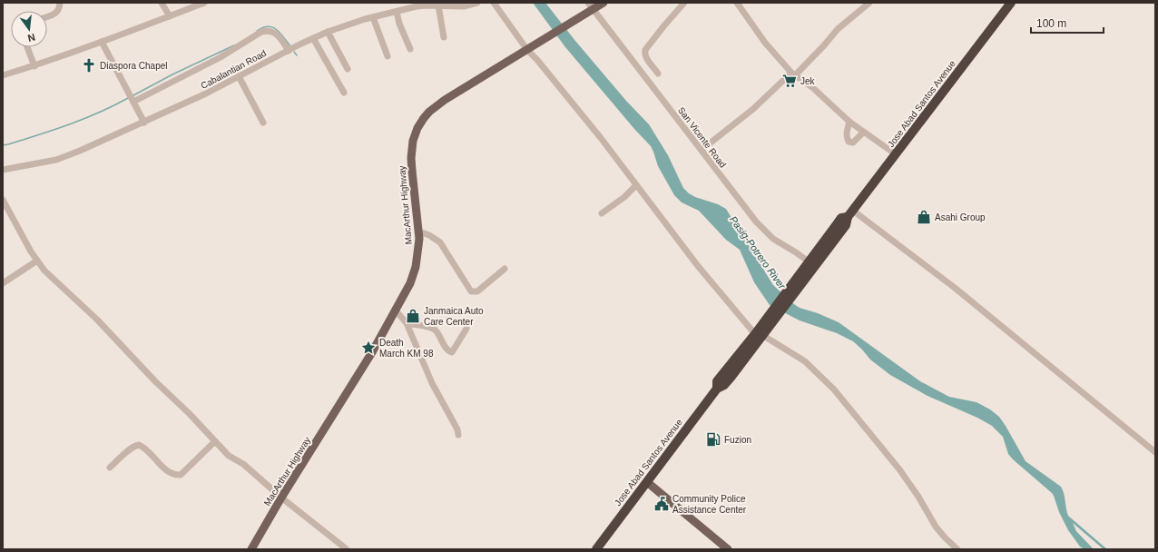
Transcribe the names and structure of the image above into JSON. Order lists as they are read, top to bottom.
{
  "streets": {
    "highway": ["Jose Abad Santos Avenue"],
    "main road": ["MacArthur Highway"],
    "street": ["Cabalantian Road", "San Vicente Road"]
  },
  "crossings": [
    ["Jose Abad Santos Avenue", "San Vicente Road"],
    ["San Vicente Road", "MacArthur Highway"]
  ],
  "water": ["Pasig-Potrero River"],
  "places": {
    "church": ["Diaspora Chapel"],
    "supermarket": ["Jek"],
    "shop": ["Asahi Group", "Janmaica Auto Care Center"],
    "place": ["Death March KM 98"],
    "fuel station": ["Fuzion"],
    "public building": ["Community Police Assistance Center"]
  },
  "scale_bar": "100 m",
  "north": "bottom"
}
